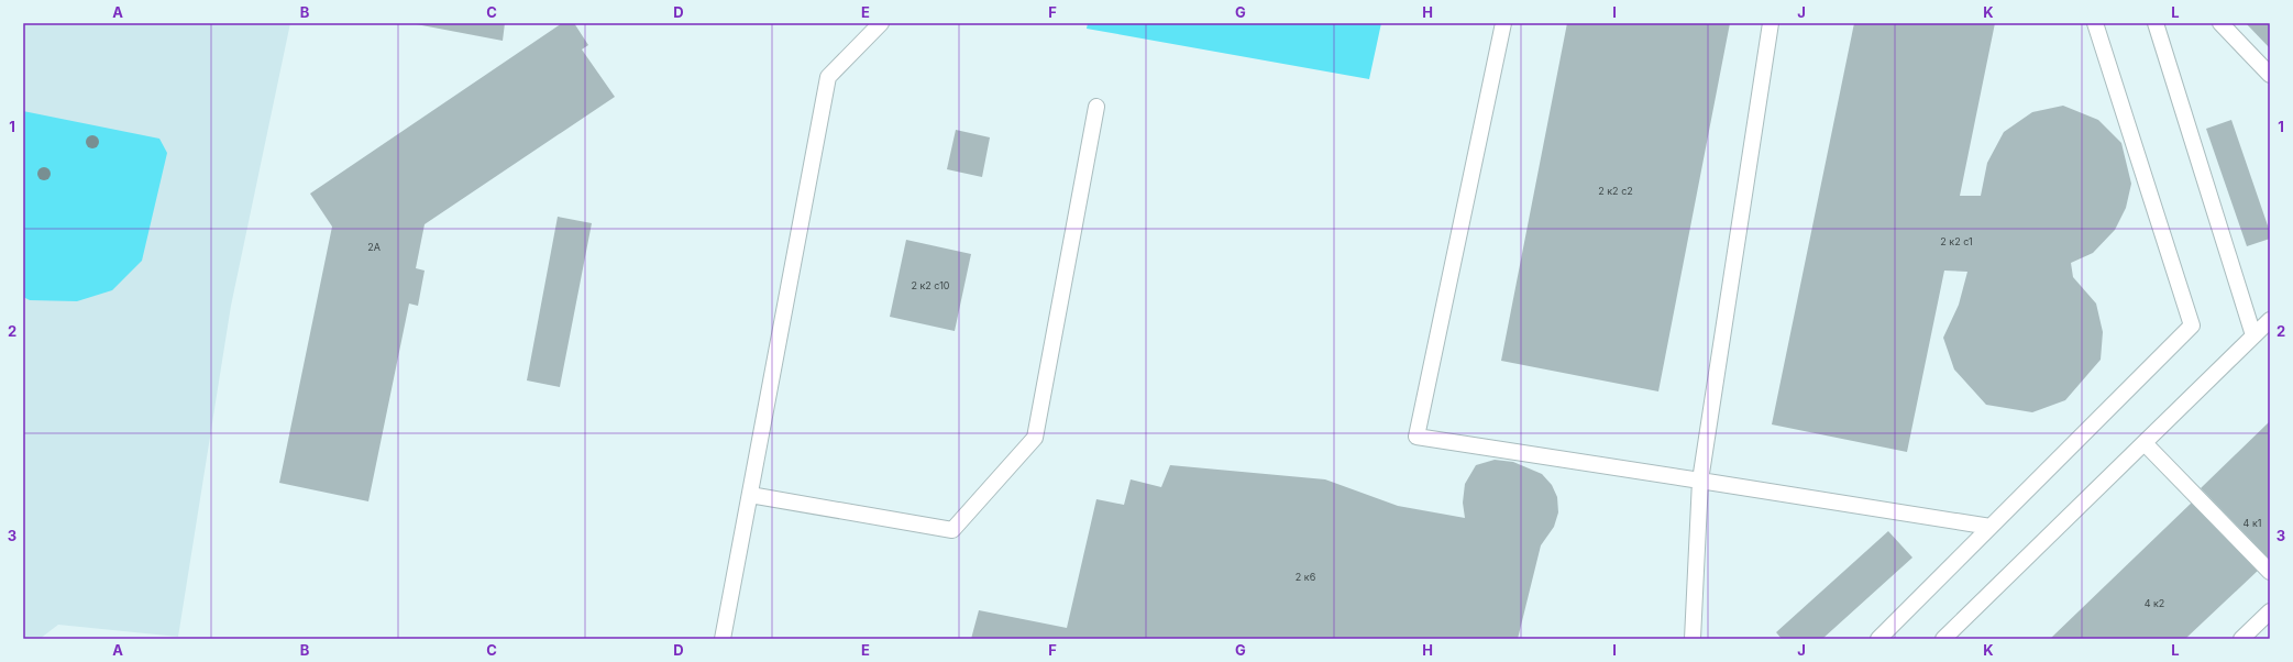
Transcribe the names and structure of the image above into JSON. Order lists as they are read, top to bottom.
{
  "house_numbers": [
    "2 к2 с2",
    "2 к2 с1",
    "2А",
    "2 к2 с10",
    "4 к1",
    "2 к6",
    "4 к2"
  ],
  "grid": {
    "columns": [
      "A",
      "B",
      "C",
      "D",
      "E",
      "F",
      "G",
      "H",
      "I",
      "J",
      "K",
      "L"
    ],
    "rows": ["1", "2", "3"]
  }
}
